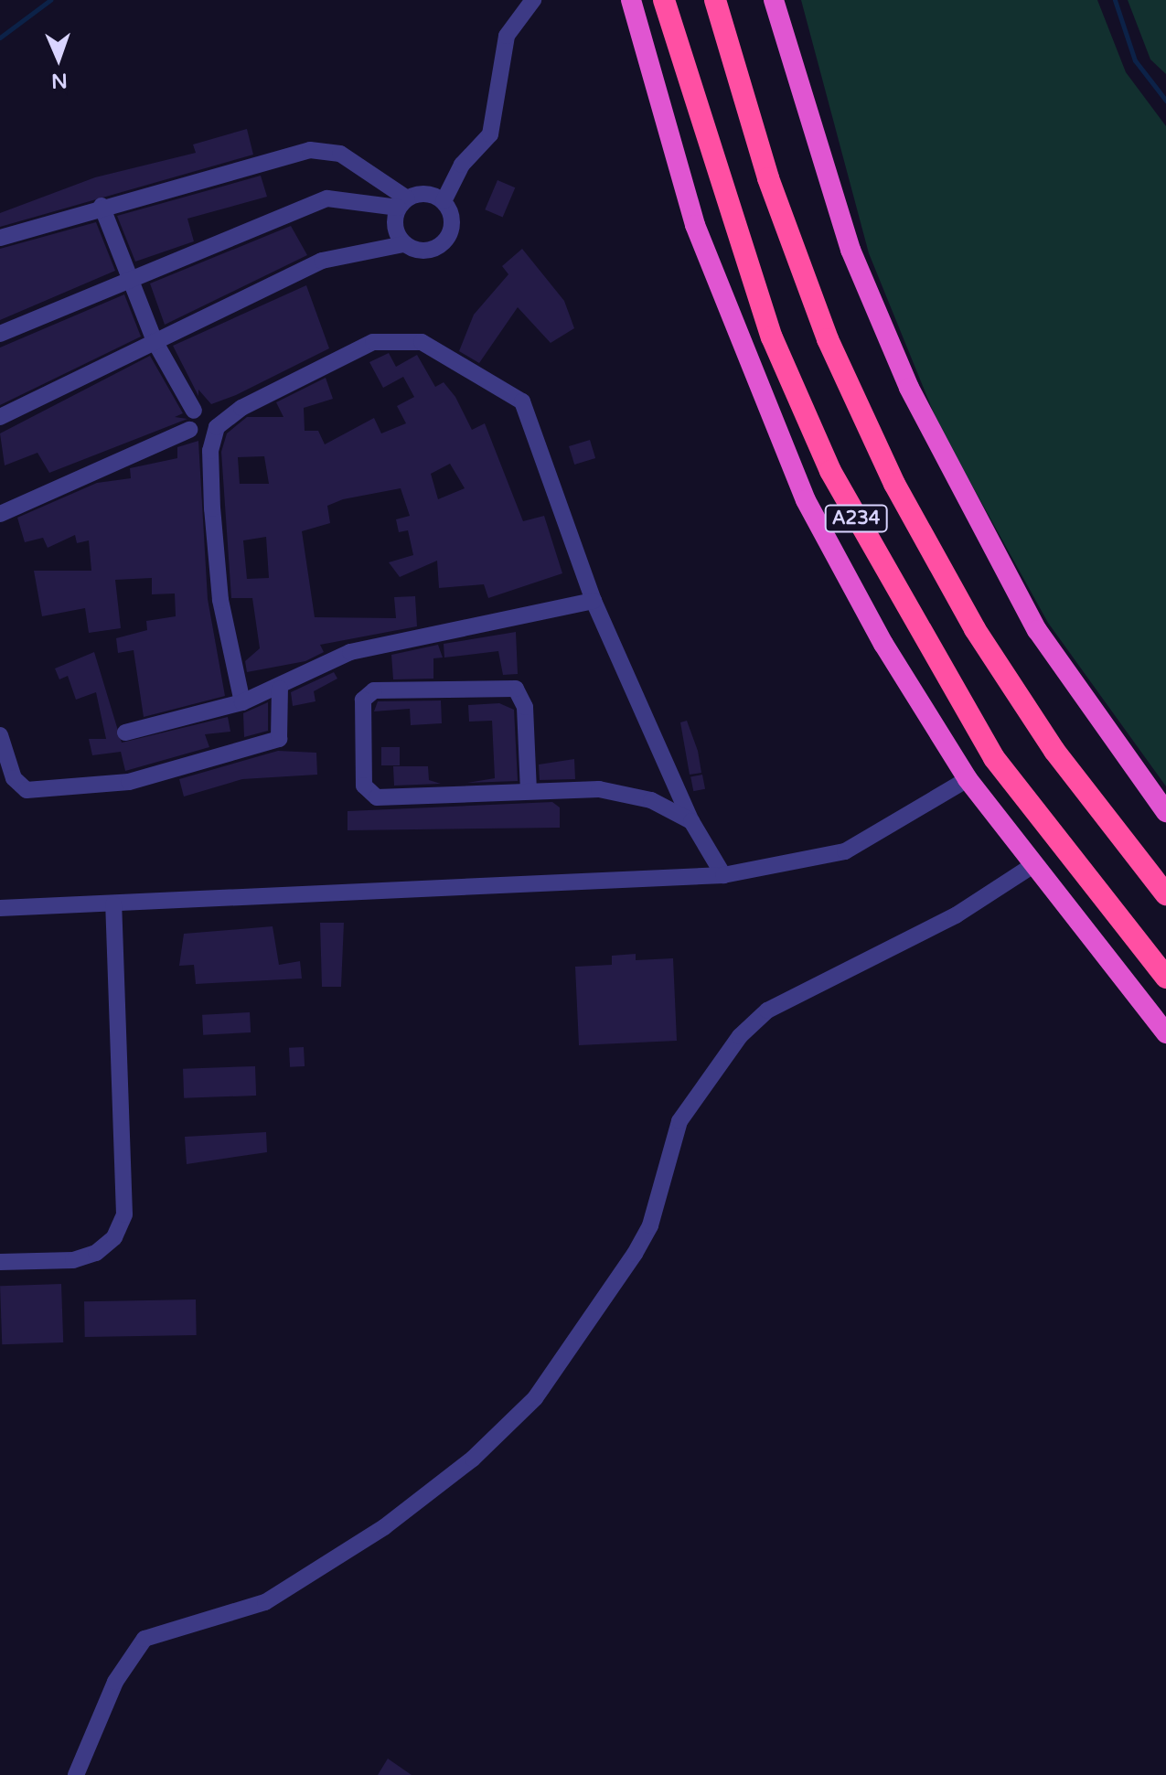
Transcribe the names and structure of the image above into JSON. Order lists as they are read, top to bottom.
{
  "streets": {
    "highway": ["A234"]
  },
  "north": "bottom"
}
